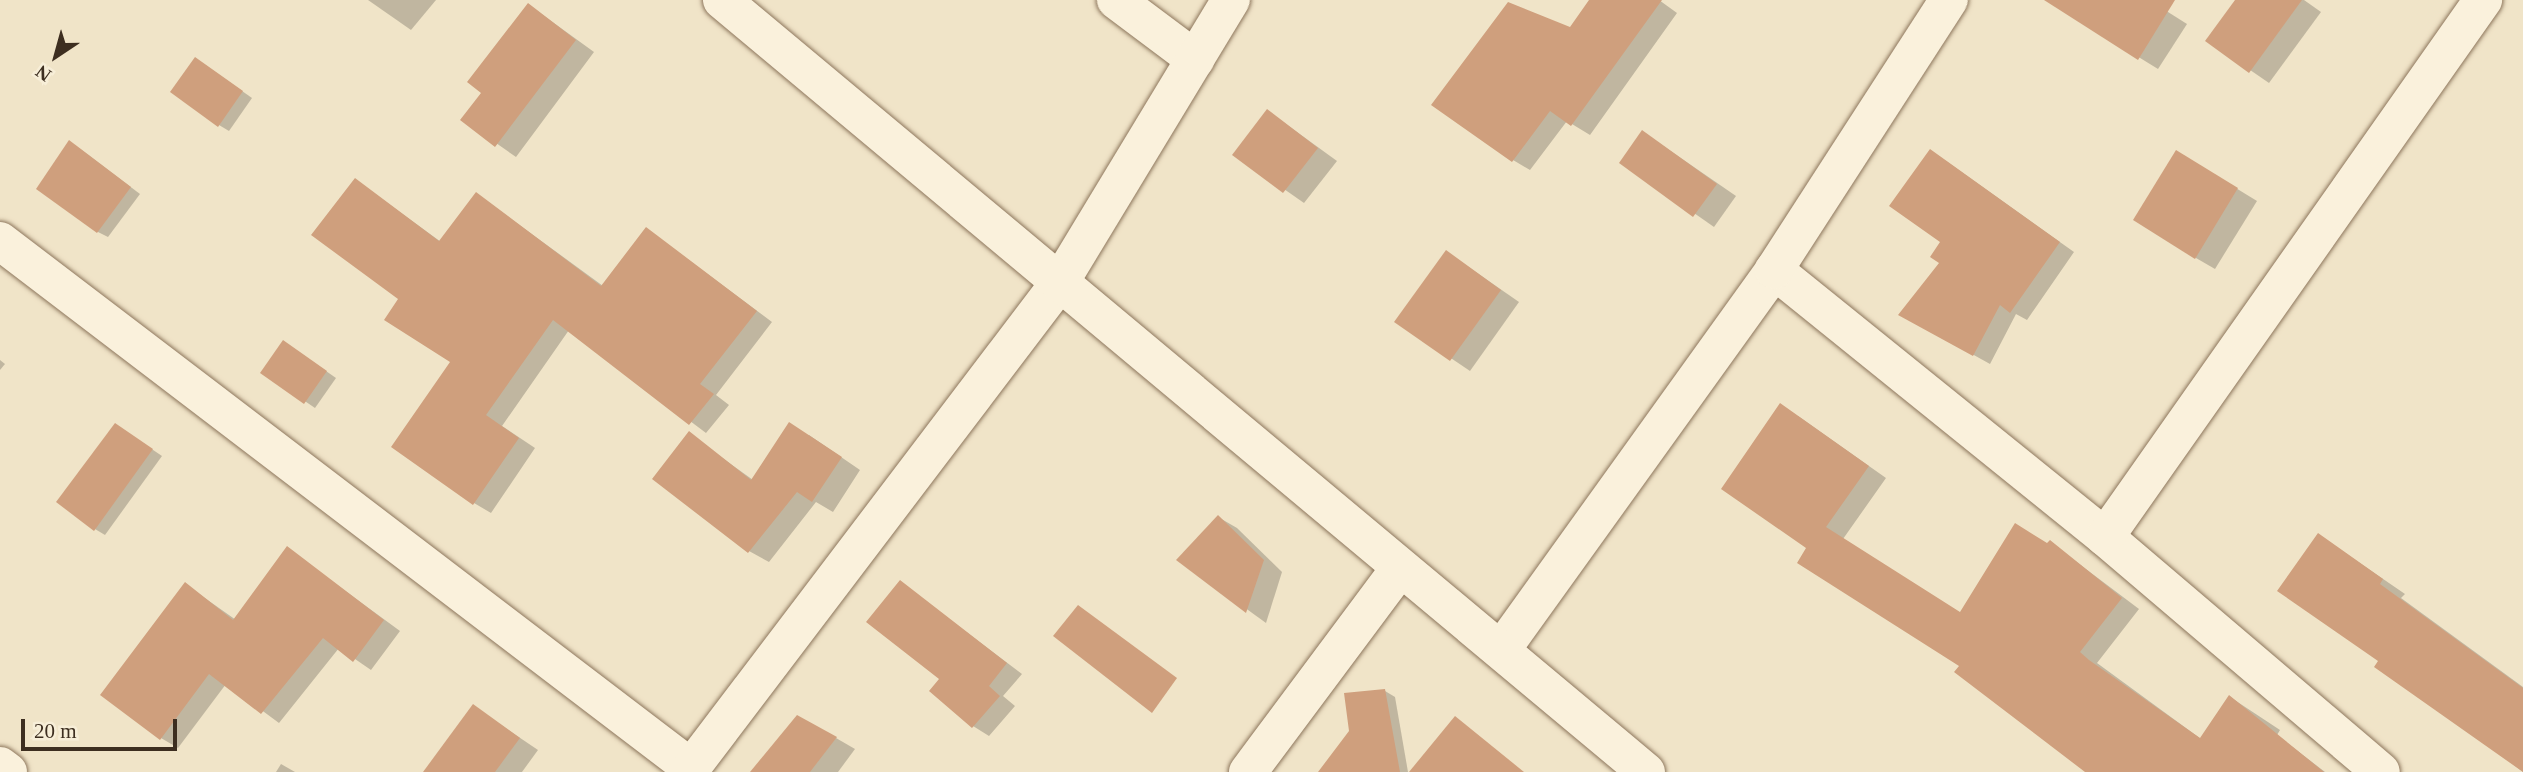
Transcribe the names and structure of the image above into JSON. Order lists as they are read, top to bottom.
{
  "scale_bar": "20 m",
  "north": "bottom left"
}
